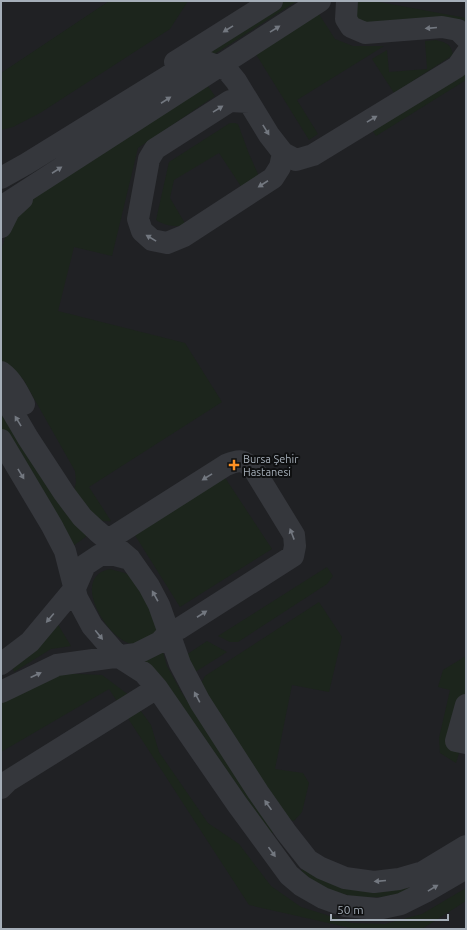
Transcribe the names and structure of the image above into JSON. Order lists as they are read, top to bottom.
{
  "places": {
    "health": ["Bursa Şehir Hastanesi"]
  },
  "scale_bar": "50 m"
}
